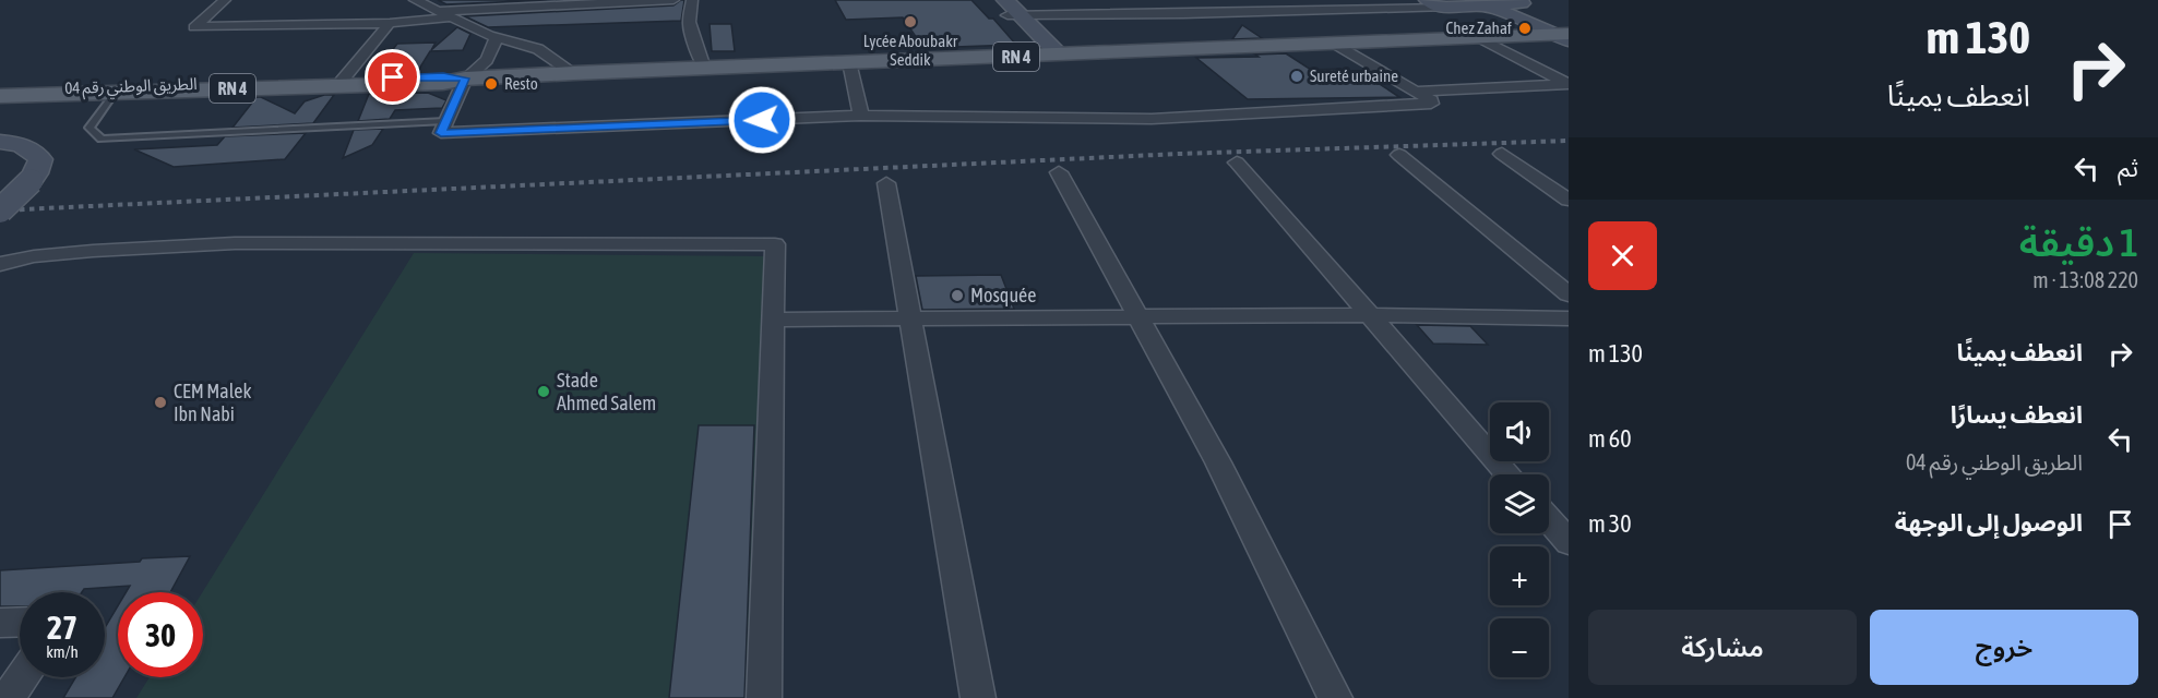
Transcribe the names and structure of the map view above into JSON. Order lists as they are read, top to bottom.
{
  "streets": {
    "main road": ["RN 4", "الطريق الوطني رقم 04"]
  },
  "crossings": [
    ["RN 4", "الطريق الوطني رقم 04"]
  ],
  "places": [
    "Lycée Aboubakr Seddik",
    "Chez Zahaf",
    "Sureté urbaine",
    "Resto",
    "Mosquée",
    "Stade Ahmed Salem",
    "CEM Malek Ibn Nabi"
  ],
  "page": {
    "turn": ["130 m", "انعطف يمينًا"],
    "then": "ثم",
    "heading": ["1 دقيقة", "220 m · 13:08"],
    "list": [
      {
        "name": "انعطف يمينًا",
        "value": "130 m"
      },
      {
        "name": "انعطف يسارًا",
        "note": "الطريق الوطني رقم 04",
        "value": "60 m"
      },
      {
        "name": "الوصول إلى الوجهة",
        "value": "30 m"
      }
    ],
    "map_buttons": ["+", "−"],
    "speed": "27 km/h",
    "limit": "30",
    "buttons": ["خروج", "مشاركة"]
  }
}
